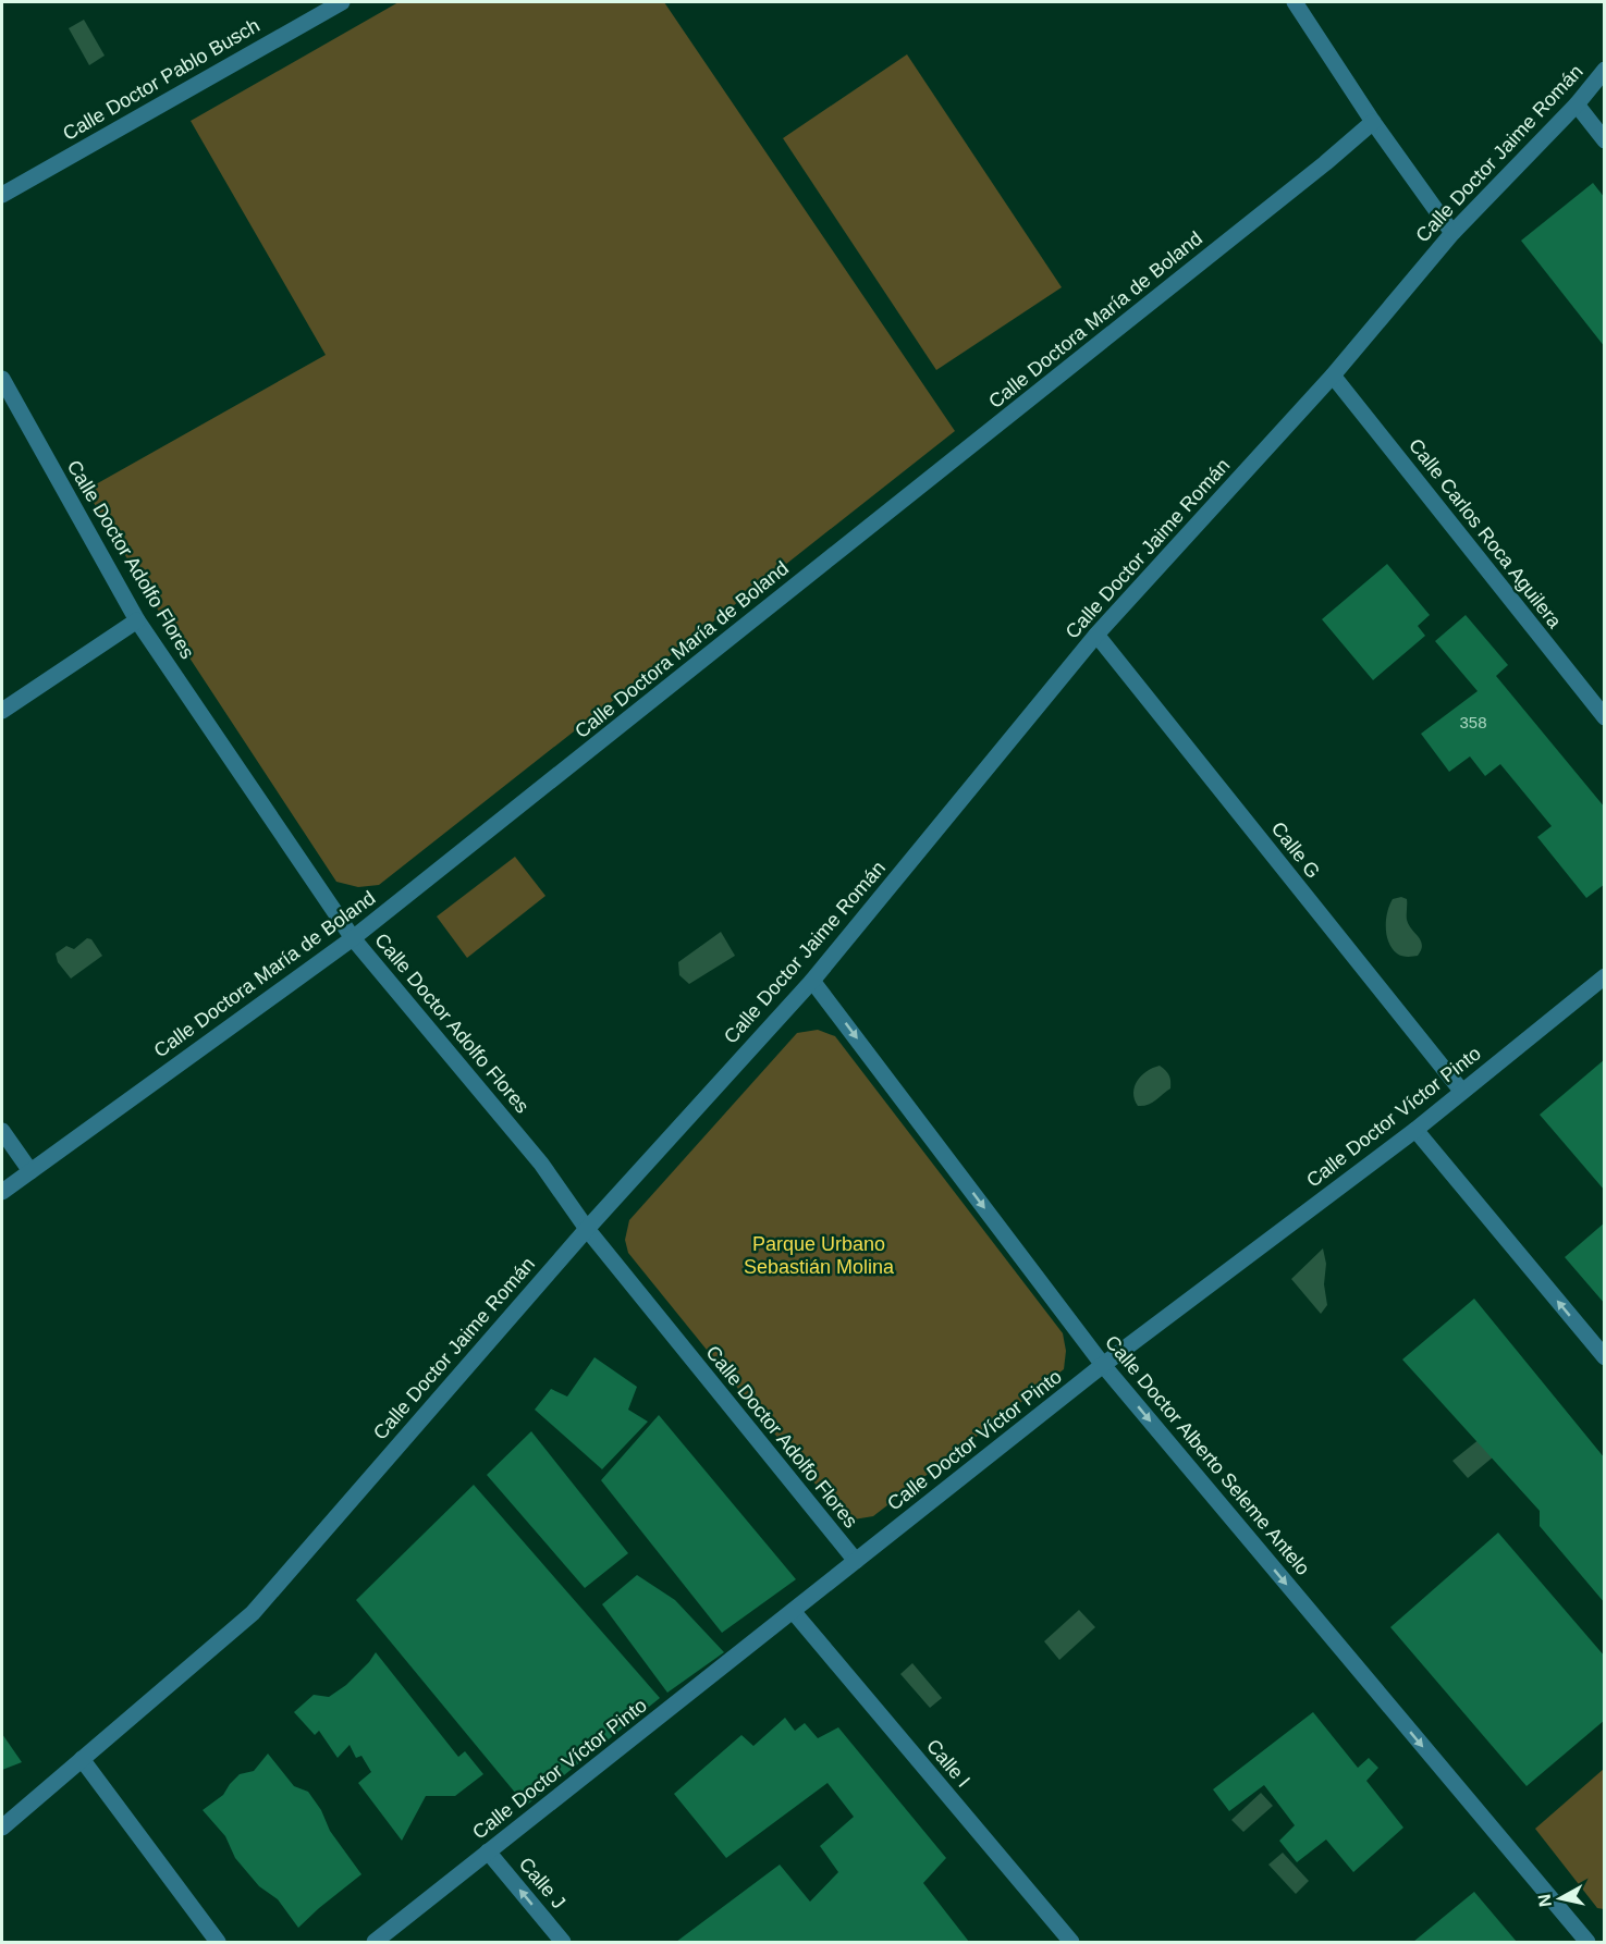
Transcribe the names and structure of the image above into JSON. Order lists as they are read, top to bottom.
{
  "streets": {
    "street": [
      "Calle Doctor Pablo Busch",
      "Calle Doctor Jaime Román",
      "Calle Doctora María de Boland",
      "Calle Carlos Roca Aguilera",
      "Calle Doctor Adolfo Flores",
      "Calle G",
      "Calle Doctor Víctor Pinto",
      "Calle Doctor Alberto Seleme Antelo",
      "Calle I",
      "Calle J"
    ]
  },
  "crossings": [
    ["Calle Doctor Jaime Román", "Calle Carlos Roca Aguilera"],
    ["Calle Doctor Jaime Román", "Calle Doctor Adolfo Flores"],
    ["Calle Doctor Jaime Román", "Calle G"],
    ["Calle Doctor Jaime Román", "Calle Doctor Alberto Seleme Antelo"],
    ["Calle Doctora María de Boland", "Calle Doctor Adolfo Flores"],
    ["Calle Doctor Adolfo Flores", "Calle Doctor Víctor Pinto"],
    ["Calle G", "Calle Doctor Víctor Pinto"],
    ["Calle Doctor Víctor Pinto", "Calle Doctor Alberto Seleme Antelo"],
    ["Calle Doctor Víctor Pinto", "Calle I"],
    ["Calle Doctor Víctor Pinto", "Calle J"]
  ],
  "one_way": ["Calle Doctor Alberto Seleme Antelo", "Calle J"],
  "parks": ["Parque Urbano Sebastián Molina"],
  "house_numbers": ["358"],
  "north": "left"
}
